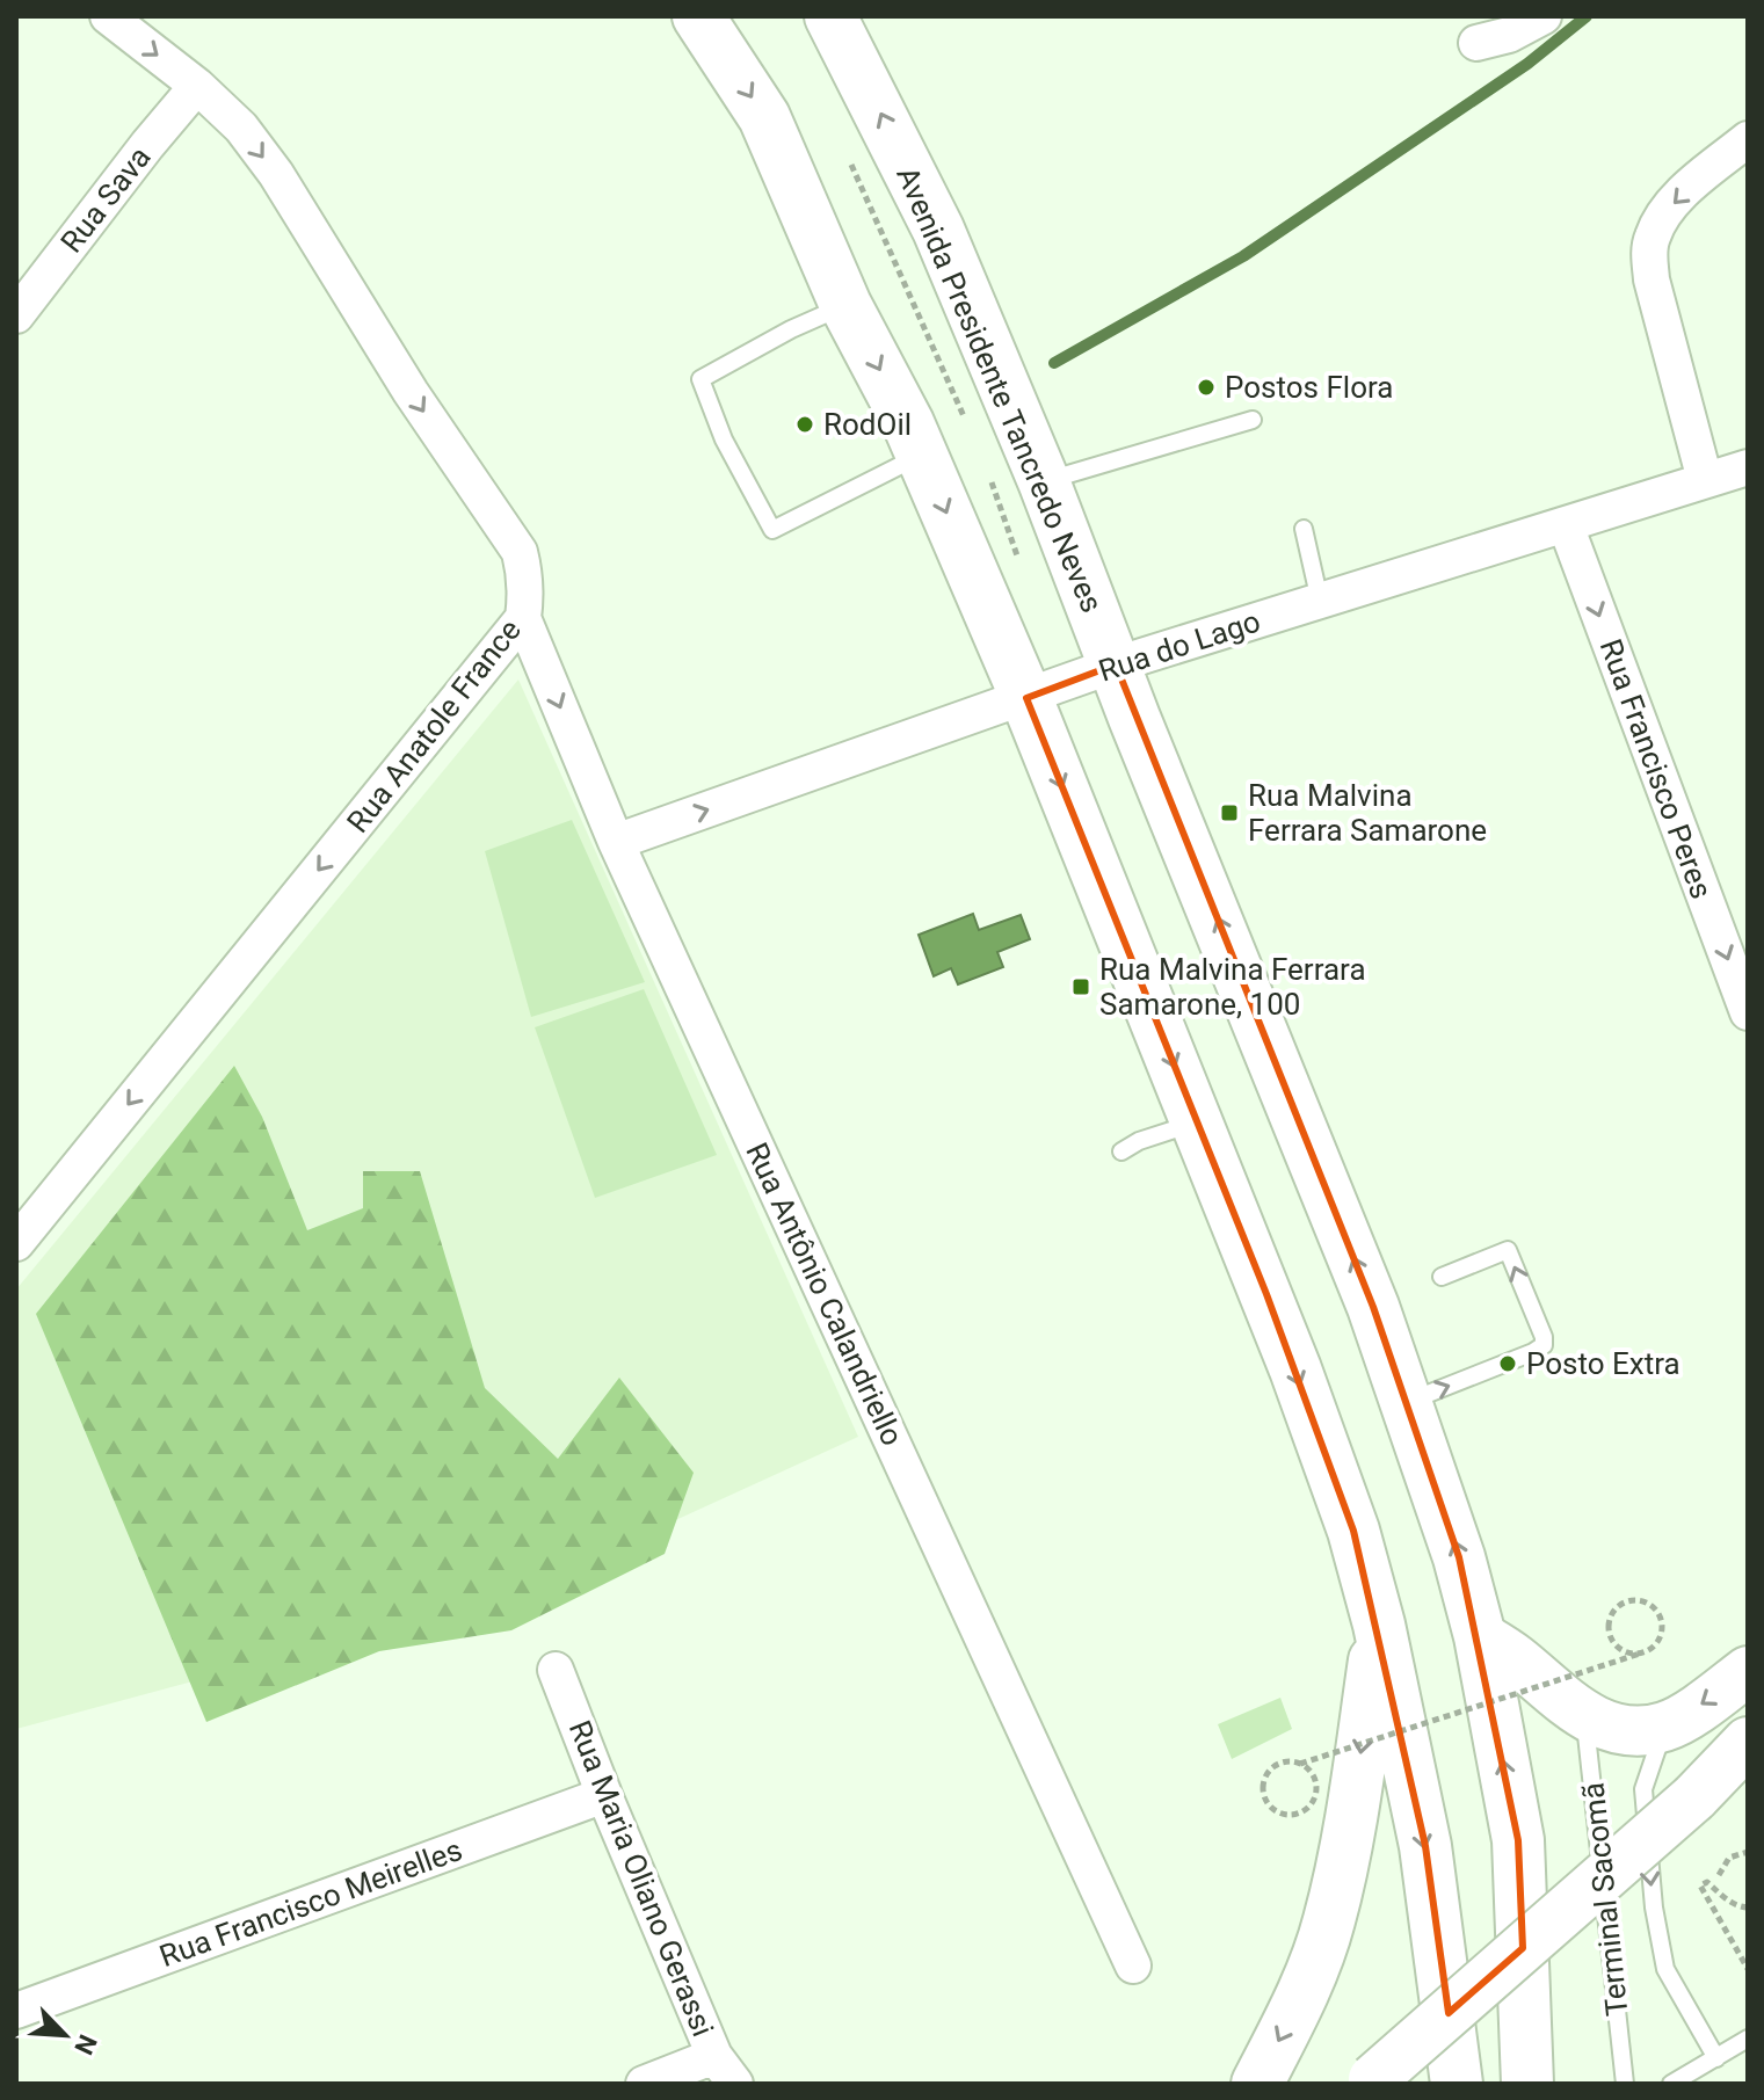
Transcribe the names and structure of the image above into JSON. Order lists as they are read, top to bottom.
{
  "streets": {
    "highway": ["Avenida Presidente Tancredo Neves"],
    "street": [
      "Rua Sava",
      "Rua do Lago",
      "Rua Anatole France",
      "Rua Francisco Peres",
      "Rua Antônio Calandriello",
      "Rua Maria Oliano Gerassi",
      "Rua Francisco Meirelles"
    ],
    "lane": ["Terminal Sacomã"]
  },
  "crossings": [
    ["Rua Sava", "Rua Anatole France"],
    ["Avenida Presidente Tancredo Neves", "Rua do Lago"],
    ["Rua do Lago", "Rua Francisco Peres"],
    ["Rua do Lago", "Rua Antônio Calandriello"],
    ["Rua Anatole France", "Rua Antônio Calandriello"],
    ["Rua Maria Oliano Gerassi", "Rua Francisco Meirelles"]
  ],
  "one_way": ["Rua do Lago", "Rua Francisco Peres"],
  "places": {
    "other": ["Postos Flora", "RodOil", "Posto Extra"],
    "transit": ["Rua Malvina Ferrara Samarone", "Rua Malvina Ferrara Samarone, 100"]
  },
  "north": "bottom right"
}
